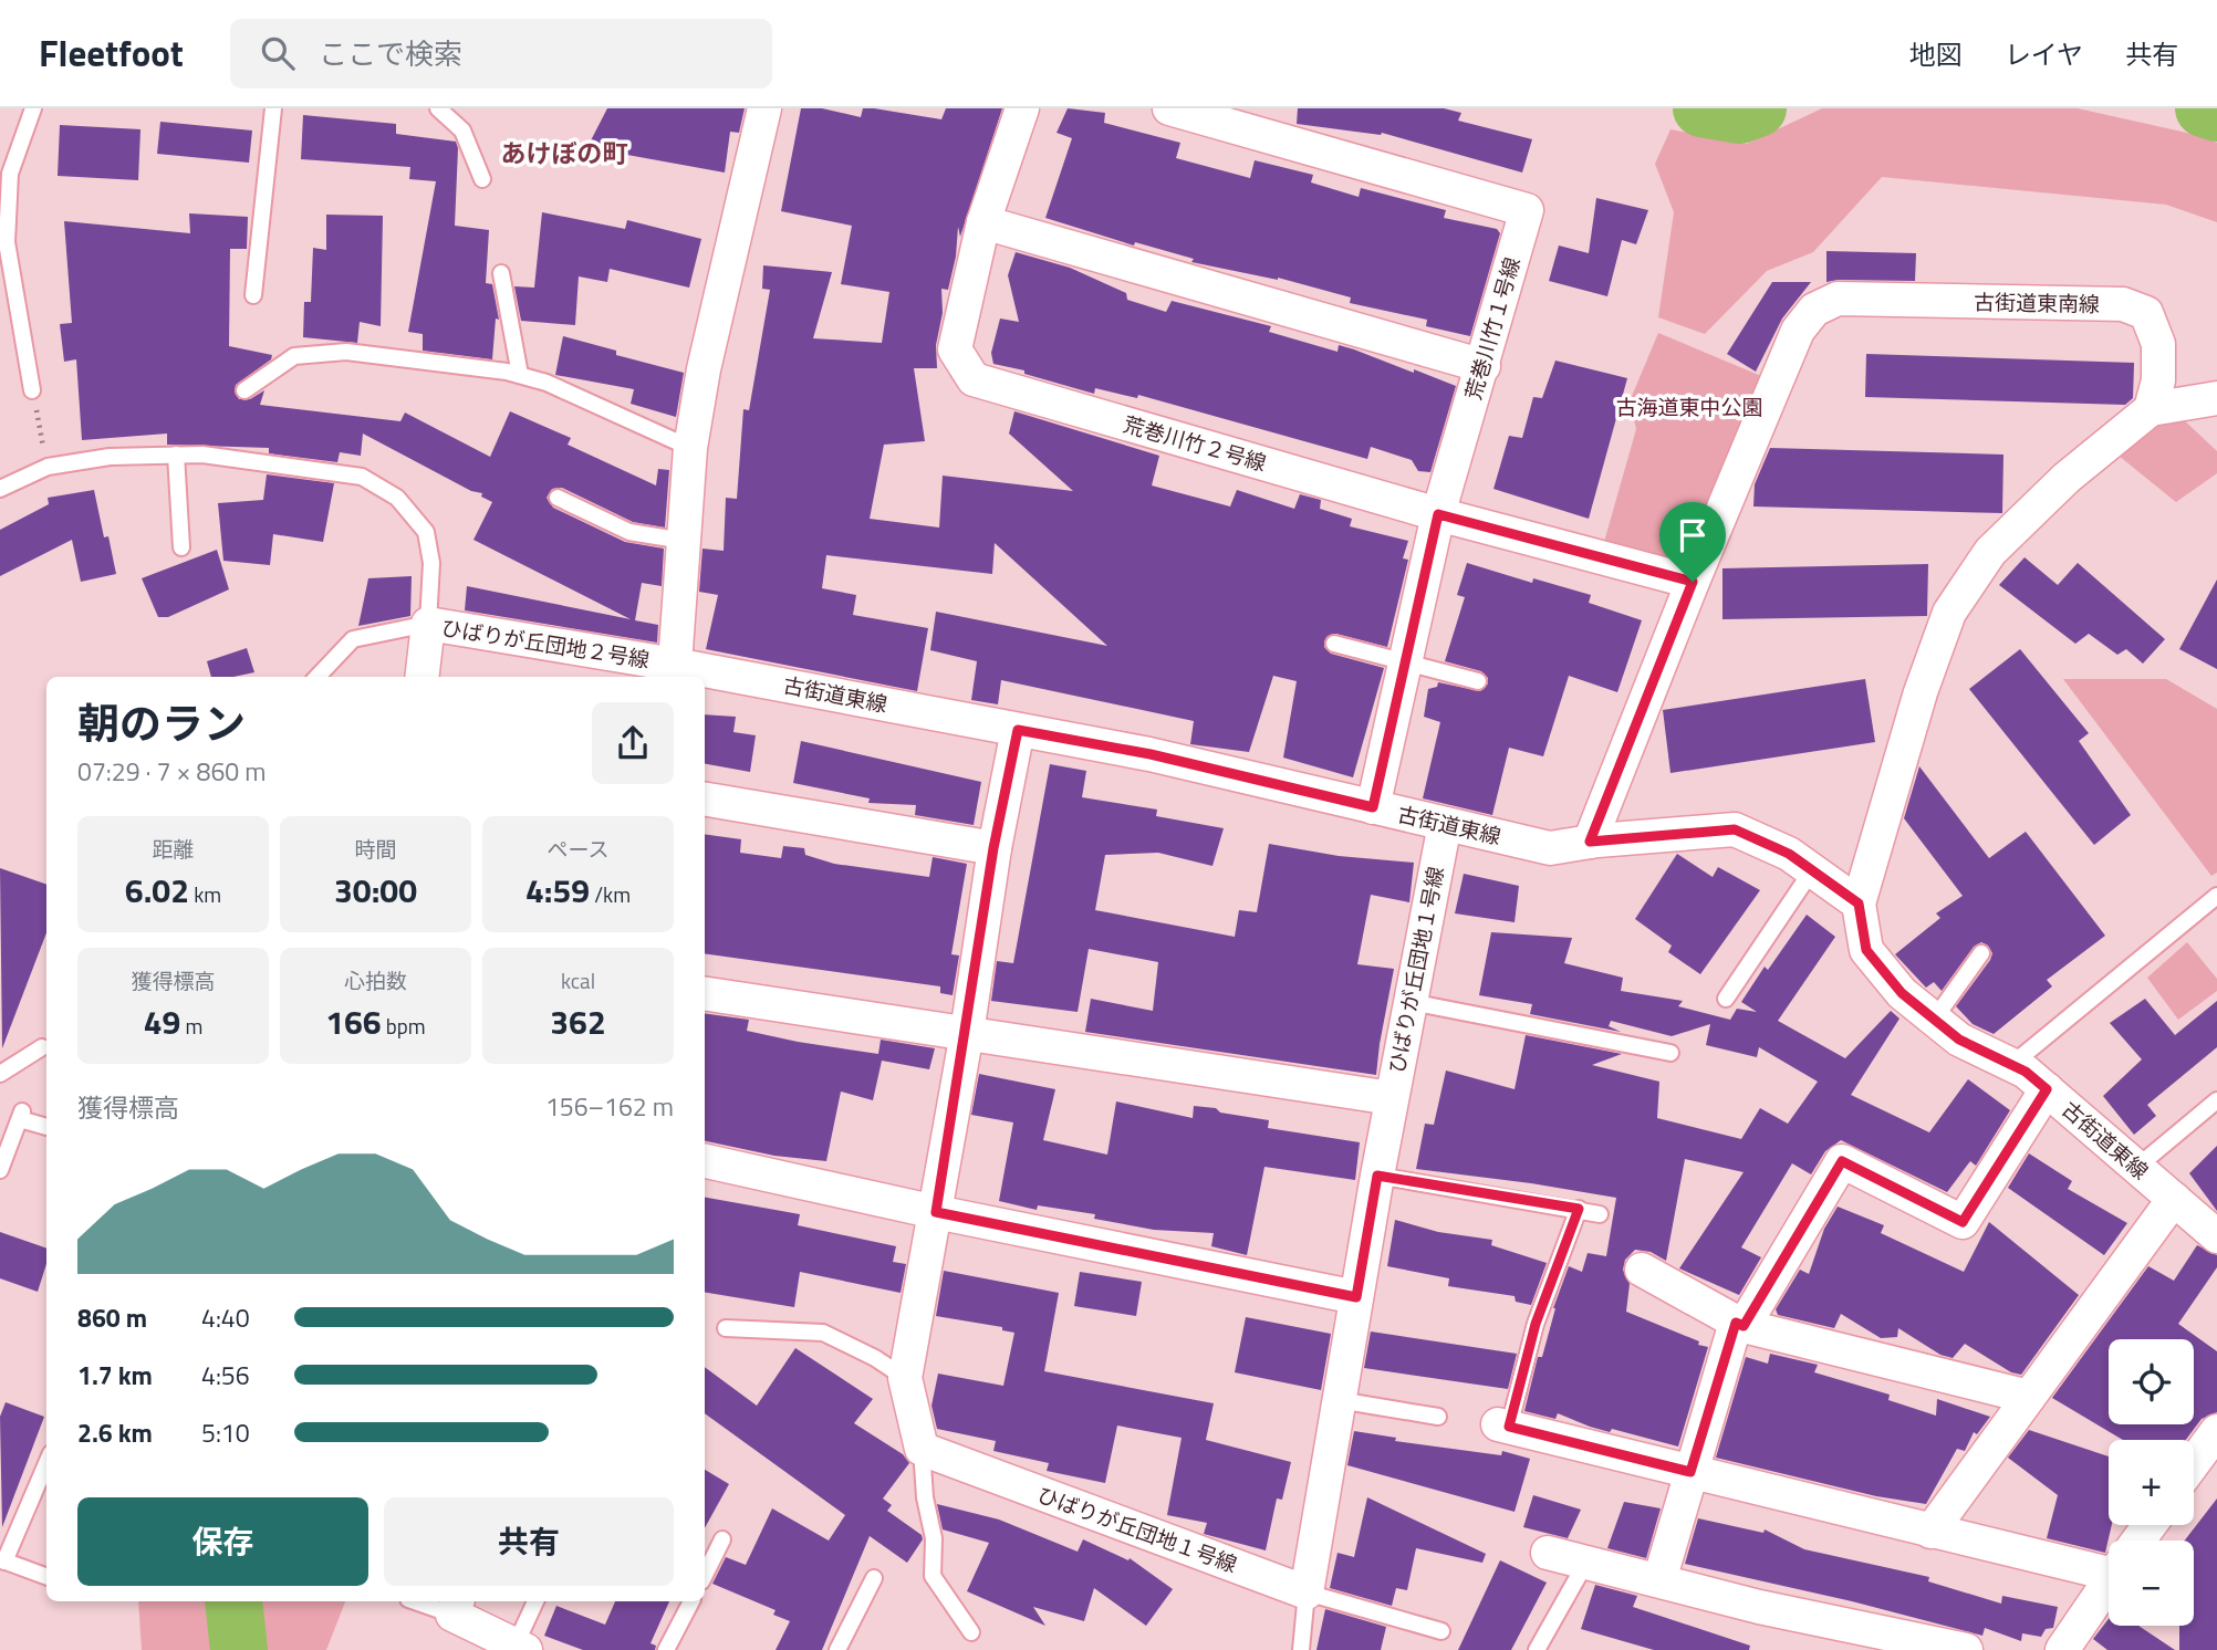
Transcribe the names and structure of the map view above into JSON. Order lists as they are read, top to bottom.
{
  "streets": {
    "street": [
      "古街道東南線",
      "荒巻川竹１号線",
      "荒巻川竹２号線",
      "ひばりが丘団地２号線",
      "古街道東線",
      "ひばりが丘団地１号線"
    ]
  },
  "crossings": [
    ["古街道東南線", "荒巻川竹２号線"],
    ["古街道東南線", "古街道東線"],
    ["荒巻川竹１号線", "荒巻川竹２号線"],
    ["荒巻川竹１号線", "古街道東線"],
    ["ひばりが丘団地２号線", "古街道東線"],
    ["古街道東線", "ひばりが丘団地１号線"]
  ],
  "districts": ["あけぼの町"],
  "parks": ["古海道東中公園"],
  "page": {
    "header": "Fleetfoot",
    "search": "ここで検索",
    "nav": ["地図", "レイヤ", "共有"],
    "heading": ["朝のラン", "07:29 · 7 × 860 m"],
    "stats": [
      ["距離", "6.02 km"],
      ["時間", "30:00"],
      ["ペース", "4:59 /km"],
      ["獲得標高", "49 m"],
      ["心拍数", "166 bpm"],
      ["kcal", "362"]
    ],
    "chart": ["獲得標高", "156–162 m"],
    "list": [
      {
        "name": "860 m",
        "note": "4:40"
      },
      {
        "name": "1.7 km",
        "note": "4:56"
      },
      {
        "name": "2.6 km",
        "note": "5:10"
      }
    ],
    "map_buttons": ["+", "−"],
    "buttons": ["保存", "共有"]
  }
}
